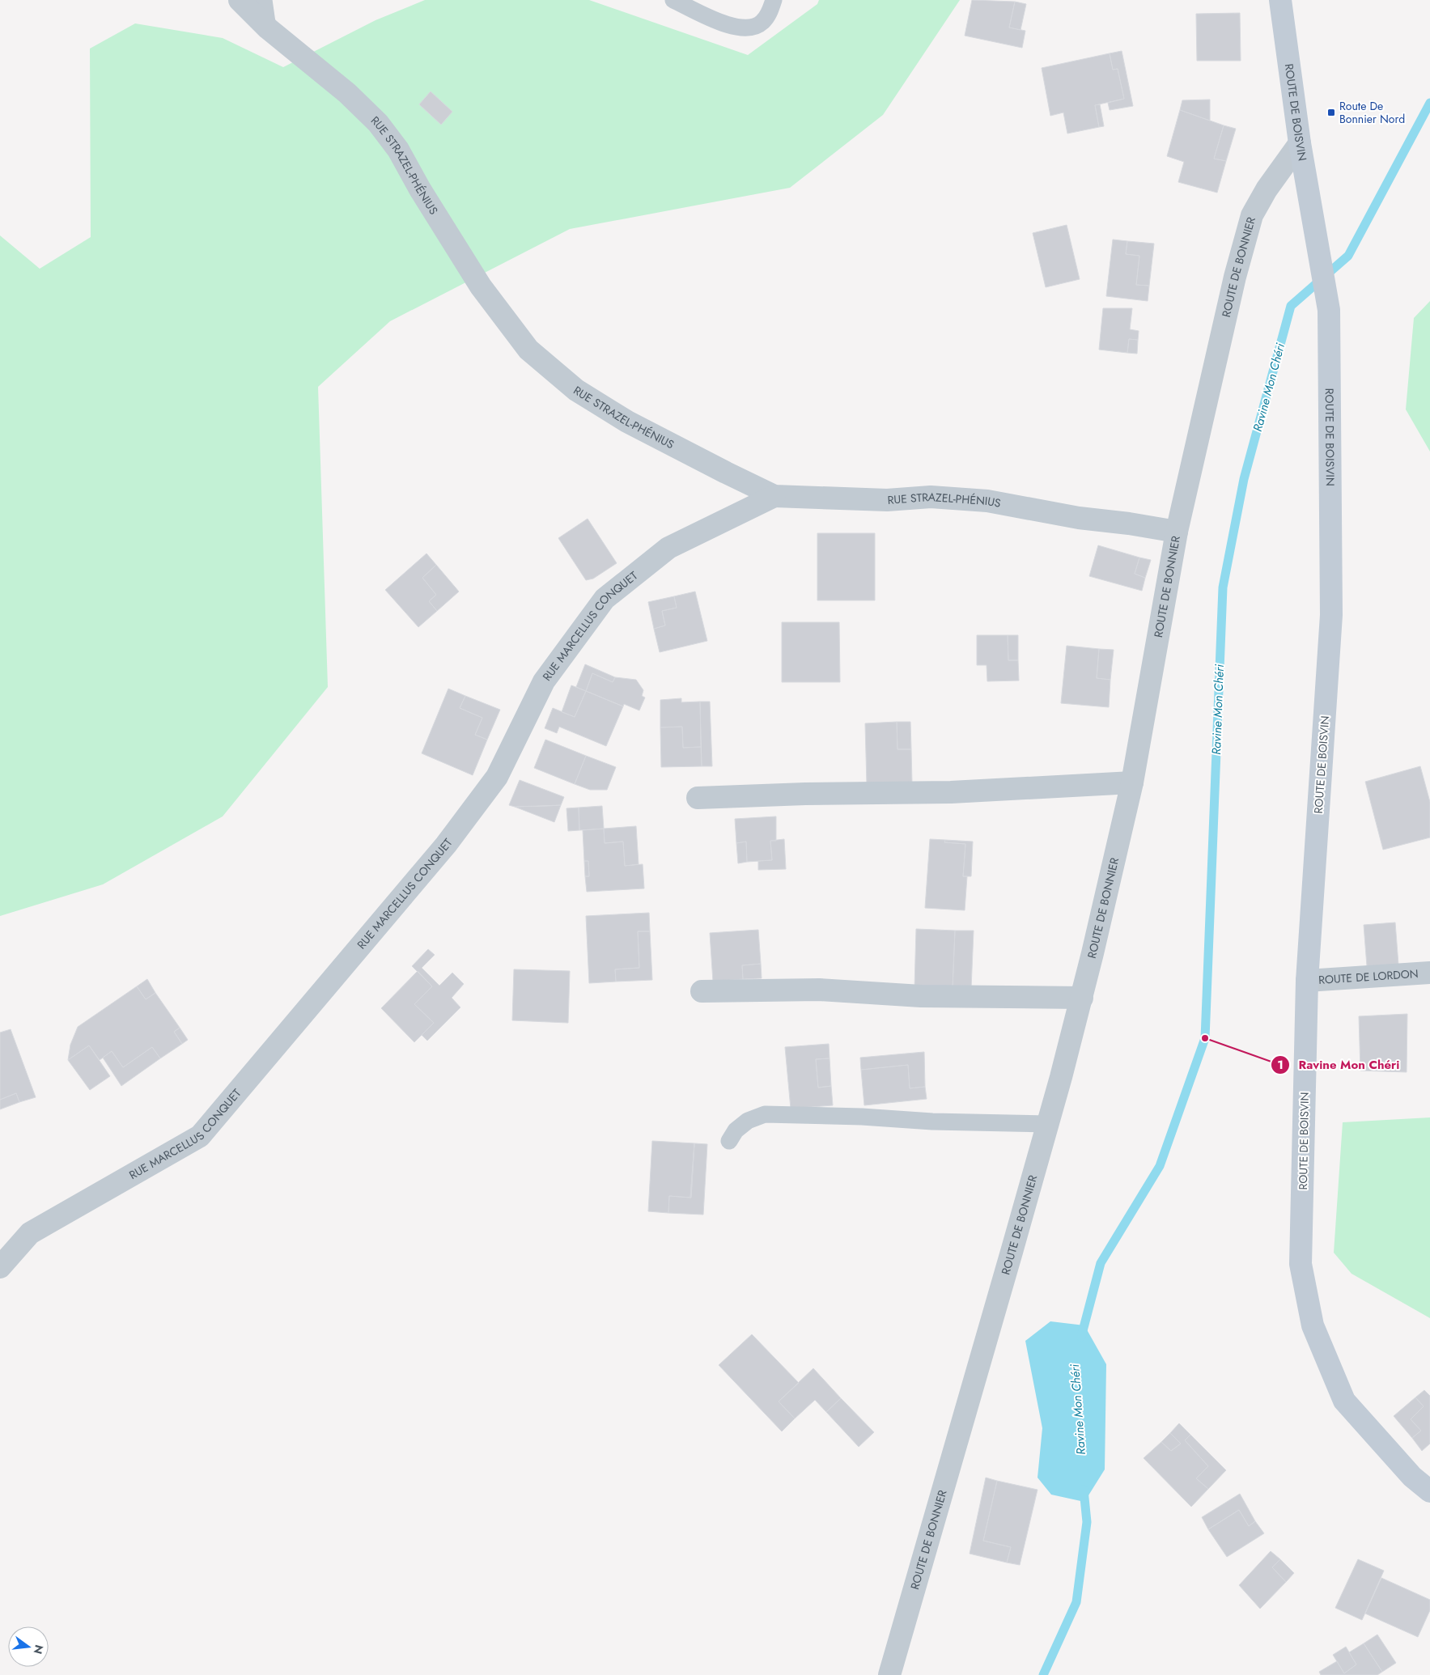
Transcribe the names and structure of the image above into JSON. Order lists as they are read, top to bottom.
{
  "streets": {
    "main road": ["ROUTE DE BOISVIN"],
    "street": [
      "RUE STRAZEL-PHÉNIUS",
      "ROUTE DE BONNIER",
      "RUE MARCELLUS CONQUET",
      "ROUTE DE LORDON"
    ]
  },
  "crossings": [
    ["ROUTE DE BOISVIN", "ROUTE DE BONNIER"],
    ["ROUTE DE BOISVIN", "ROUTE DE LORDON"],
    ["RUE STRAZEL-PHÉNIUS", "ROUTE DE BONNIER"],
    ["RUE STRAZEL-PHÉNIUS", "RUE MARCELLUS CONQUET"]
  ],
  "water": ["Ravine Mon Chéri"],
  "places": {
    "transit": ["Route De Bonnier Nord"],
    "other": ["Ravine Mon Chéri"]
  },
  "north": "right"
}
